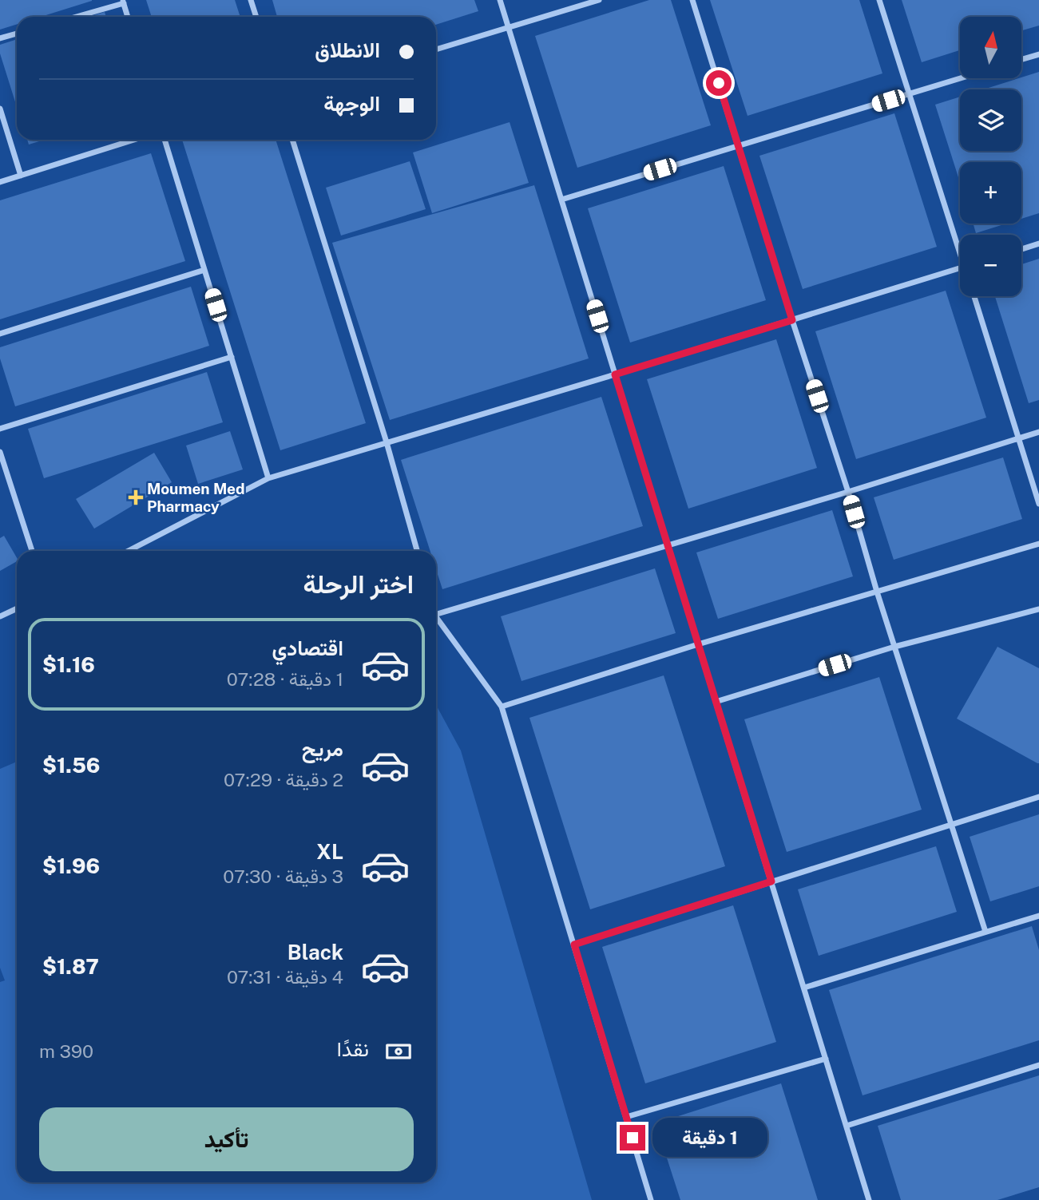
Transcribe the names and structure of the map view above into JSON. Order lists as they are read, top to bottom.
{
  "places": {
    "health": ["Moumen Med Pharmacy"]
  },
  "north": "top",
  "page": {
    "map_buttons": ["+", "−"],
    "banner": ["الانطلاق", "الوجهة"],
    "heading": "اختر الرحلة",
    "list": [
      {
        "name": "اقتصادي",
        "note": "1 دقيقة · 07:28",
        "value": "$1.16"
      },
      {
        "name": "مريح",
        "note": "2 دقيقة · 07:29",
        "value": "$1.56"
      },
      {
        "name": "XL",
        "note": "3 دقيقة · 07:30",
        "value": "$1.96"
      },
      {
        "name": "Black",
        "note": "4 دقيقة · 07:31",
        "value": "$1.87"
      }
    ],
    "pay": ["نقدًا", "390 m"],
    "buttons": "تأكيد",
    "bubble": "1 دقيقة"
  }
}
